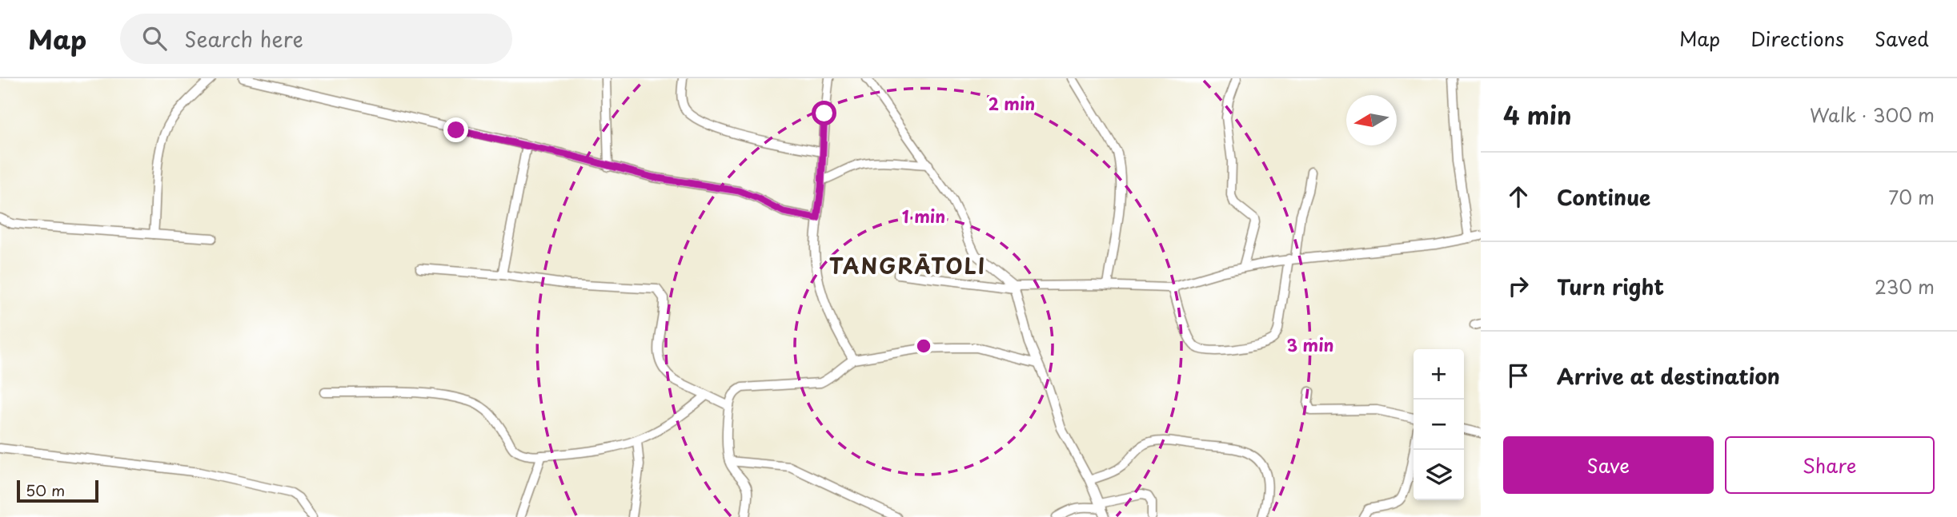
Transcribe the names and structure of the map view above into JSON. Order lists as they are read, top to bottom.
{
  "districts": ["TANGRĀTOLI"],
  "scale_bar": "50 m",
  "north": "left",
  "page": {
    "header": "Map",
    "search": "Search here",
    "nav": ["Map", "Directions", "Saved"],
    "heading": ["4 min", "Walk · 300 m"],
    "list": [
      ["Continue", "70 m"],
      ["Turn right", "230 m"],
      "Arrive at destination"
    ],
    "map_buttons": ["+", "−"],
    "buttons": ["Save", "Share"],
    "scale": "50 m"
  },
  "rings": ["2 min", "1 min", "3 min"]
}
